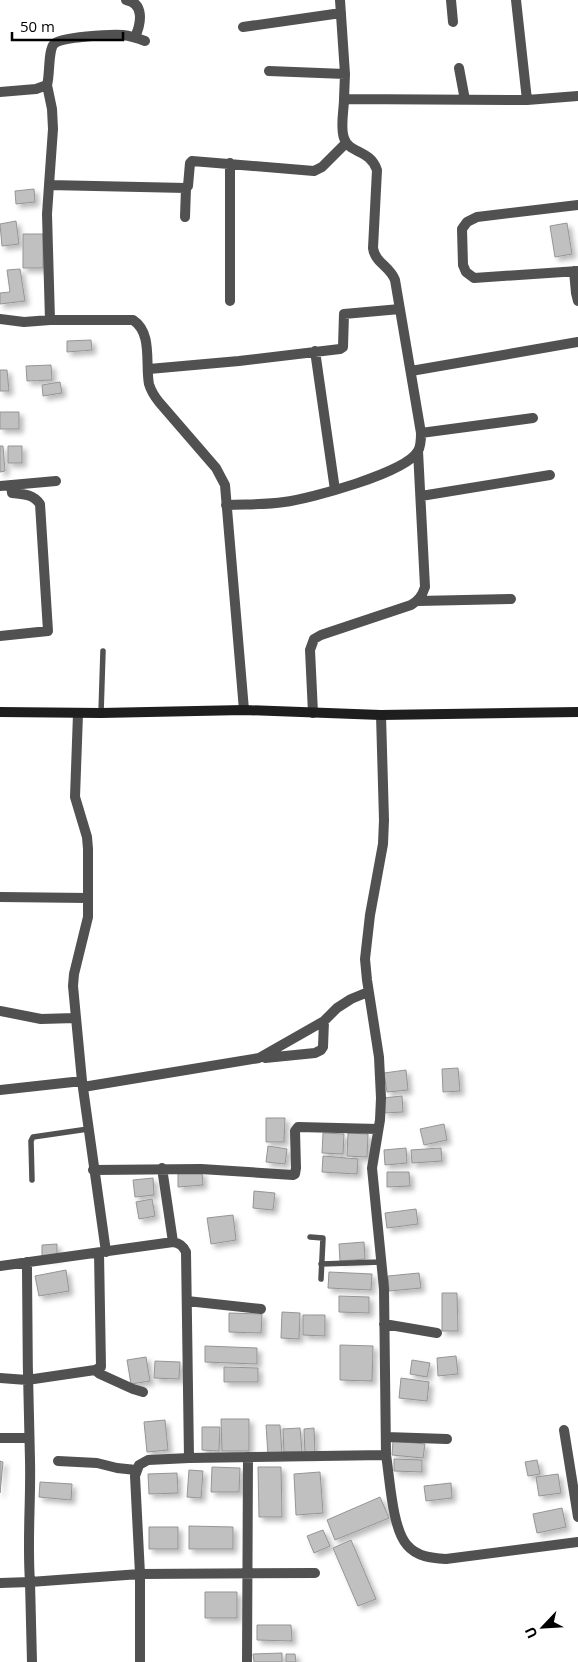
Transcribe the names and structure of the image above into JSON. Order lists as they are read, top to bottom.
{
  "scale_bar": "50 m",
  "north": "bottom left"
}
